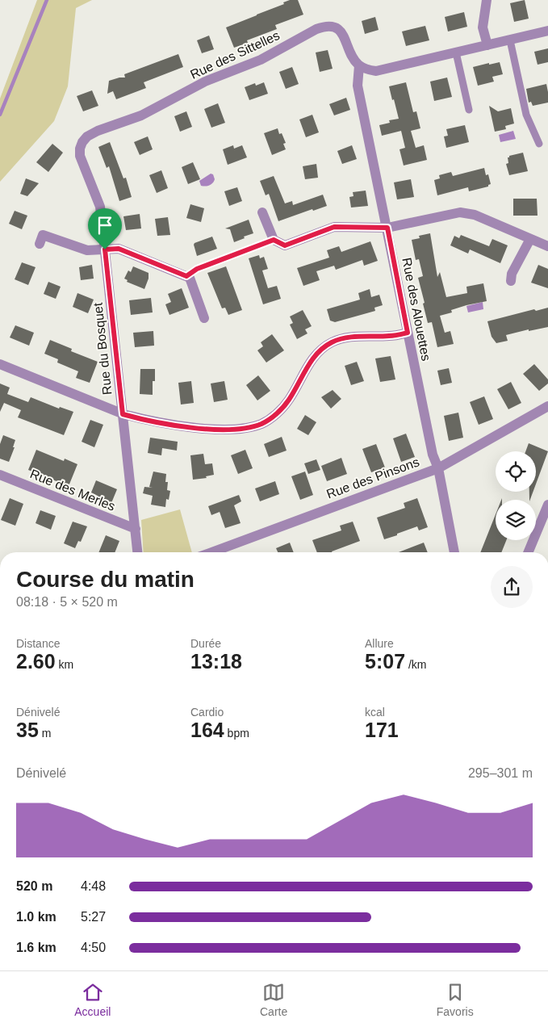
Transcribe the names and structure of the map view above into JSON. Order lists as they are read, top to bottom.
{
  "streets": {
    "street": [
      "Rue des Sittelles",
      "Rue des Alouettes",
      "Rue du Bosquet",
      "Rue des Pinsons",
      "Rue des Merles"
    ]
  },
  "crossings": [
    ["Rue des Sittelles", "Rue des Alouettes"],
    ["Rue des Sittelles", "Rue du Bosquet"],
    ["Rue des Alouettes", "Rue des Pinsons"],
    ["Rue du Bosquet", "Rue des Merles"]
  ],
  "page": {
    "heading": ["Course du matin", "08:18 · 5 × 520 m"],
    "stats": [
      ["Distance", "2.60 km"],
      ["Durée", "13:18"],
      ["Allure", "5:07 /km"],
      ["Dénivelé", "35 m"],
      ["Cardio", "164 bpm"],
      ["kcal", "171"]
    ],
    "chart": ["Dénivelé", "295–301 m"],
    "list": [
      {
        "name": "520 m",
        "note": "4:48"
      },
      {
        "name": "1.0 km",
        "note": "5:27"
      },
      {
        "name": "1.6 km",
        "note": "4:50"
      }
    ],
    "tabs": ["Accueil", "Carte", "Favoris"]
  }
}
